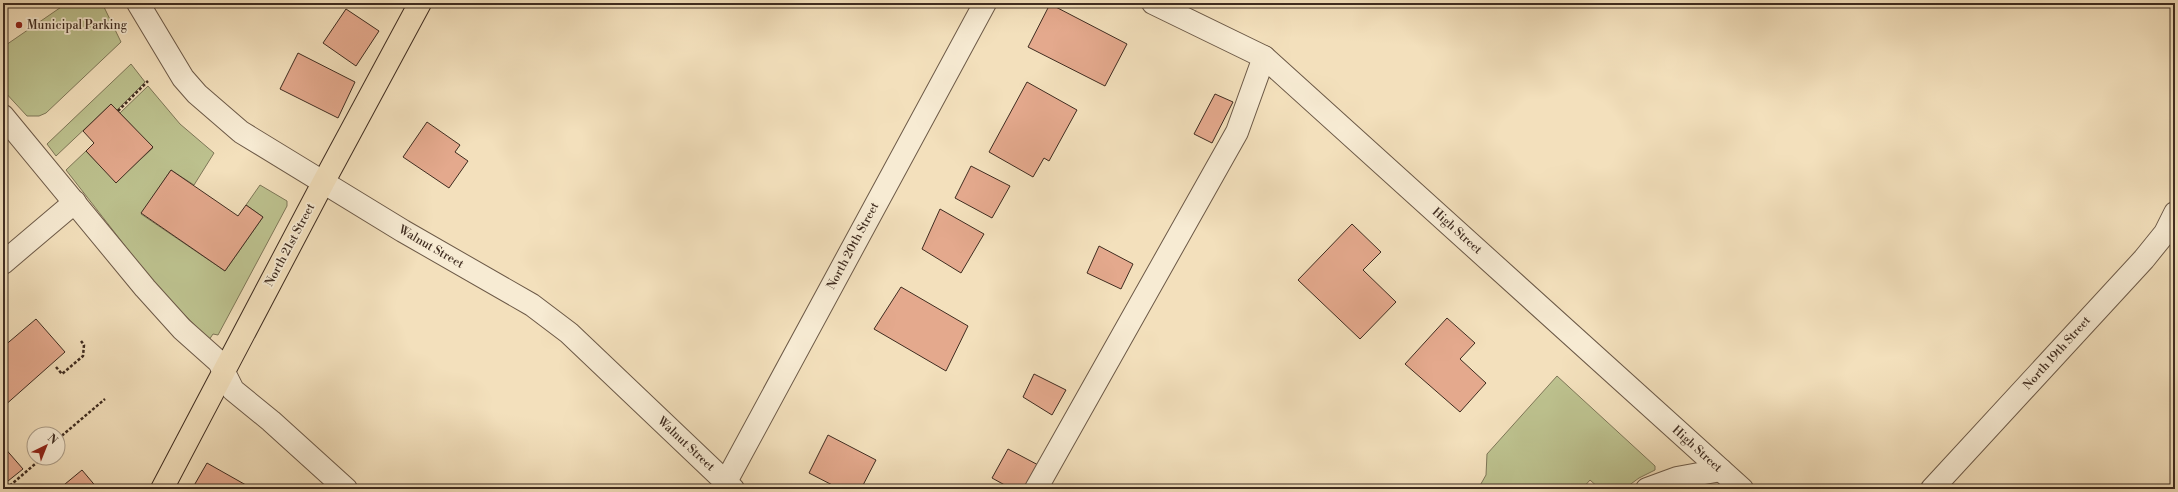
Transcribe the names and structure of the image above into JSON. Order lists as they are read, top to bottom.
{
  "streets": {
    "main road": ["North 21st Street"],
    "street": [
      "High Street",
      "North 20th Street",
      "Walnut Street",
      "North 19th Street"
    ]
  },
  "crossings": [
    ["North 21st Street", "Walnut Street"],
    ["North 20th Street", "Walnut Street"]
  ],
  "places": ["Municipal Parking"],
  "north": "top right"
}
